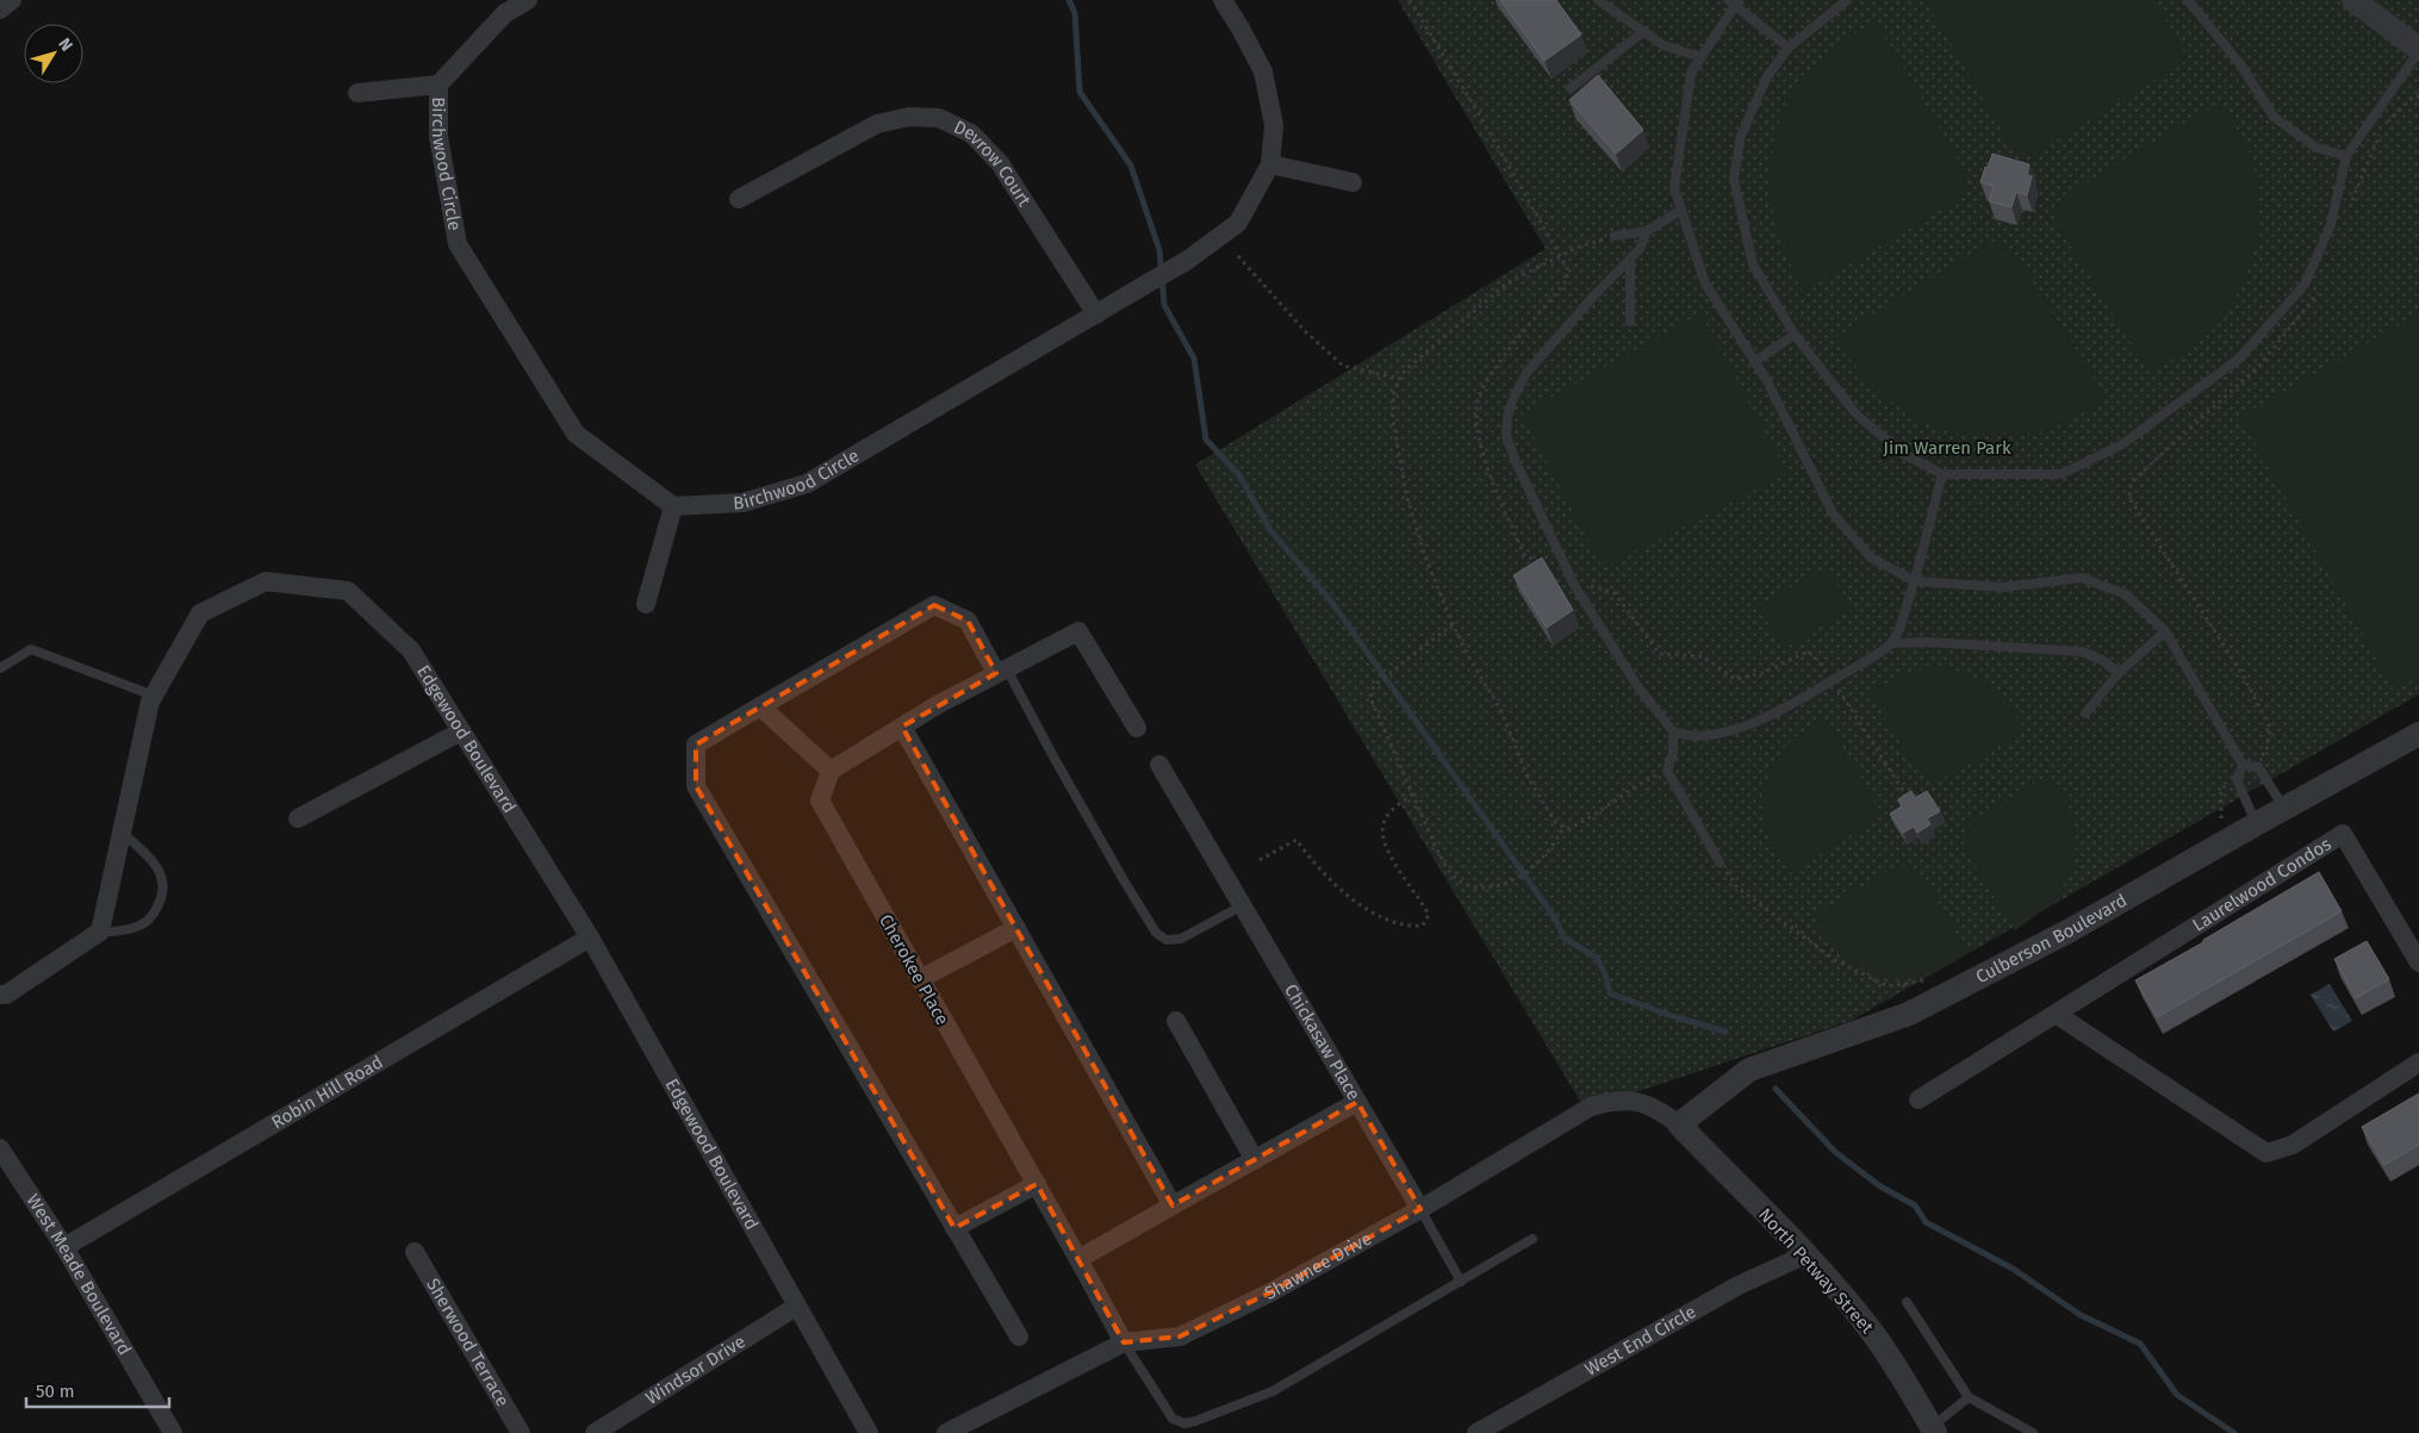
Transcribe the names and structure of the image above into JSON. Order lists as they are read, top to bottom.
{
  "streets": {
    "street": [
      "Birchwood Circle",
      "Devrow Court",
      "Edgewood Boulevard",
      "Laurelwood Condos",
      "Culberson Boulevard",
      "Cherokee Place",
      "Chickasaw Place",
      "Robin Hill Road",
      "Shawnee Drive",
      "North Petway Street",
      "West Meade Boulevard",
      "West End Circle",
      "Sherwood Terrace",
      "Windsor Drive"
    ]
  },
  "crossings": [
    ["Birchwood Circle", "Devrow Court"],
    ["Edgewood Boulevard", "Robin Hill Road"],
    ["Edgewood Boulevard", "Windsor Drive"],
    ["Culberson Boulevard", "Shawnee Drive"],
    ["Culberson Boulevard", "North Petway Street"],
    ["Cherokee Place", "Shawnee Drive"],
    ["Chickasaw Place", "Shawnee Drive"],
    ["Robin Hill Road", "West Meade Boulevard"],
    ["Shawnee Drive", "North Petway Street"],
    ["North Petway Street", "West End Circle"]
  ],
  "parks": ["Jim Warren Park"],
  "scale_bar": "50 m",
  "north": "top right"
}
